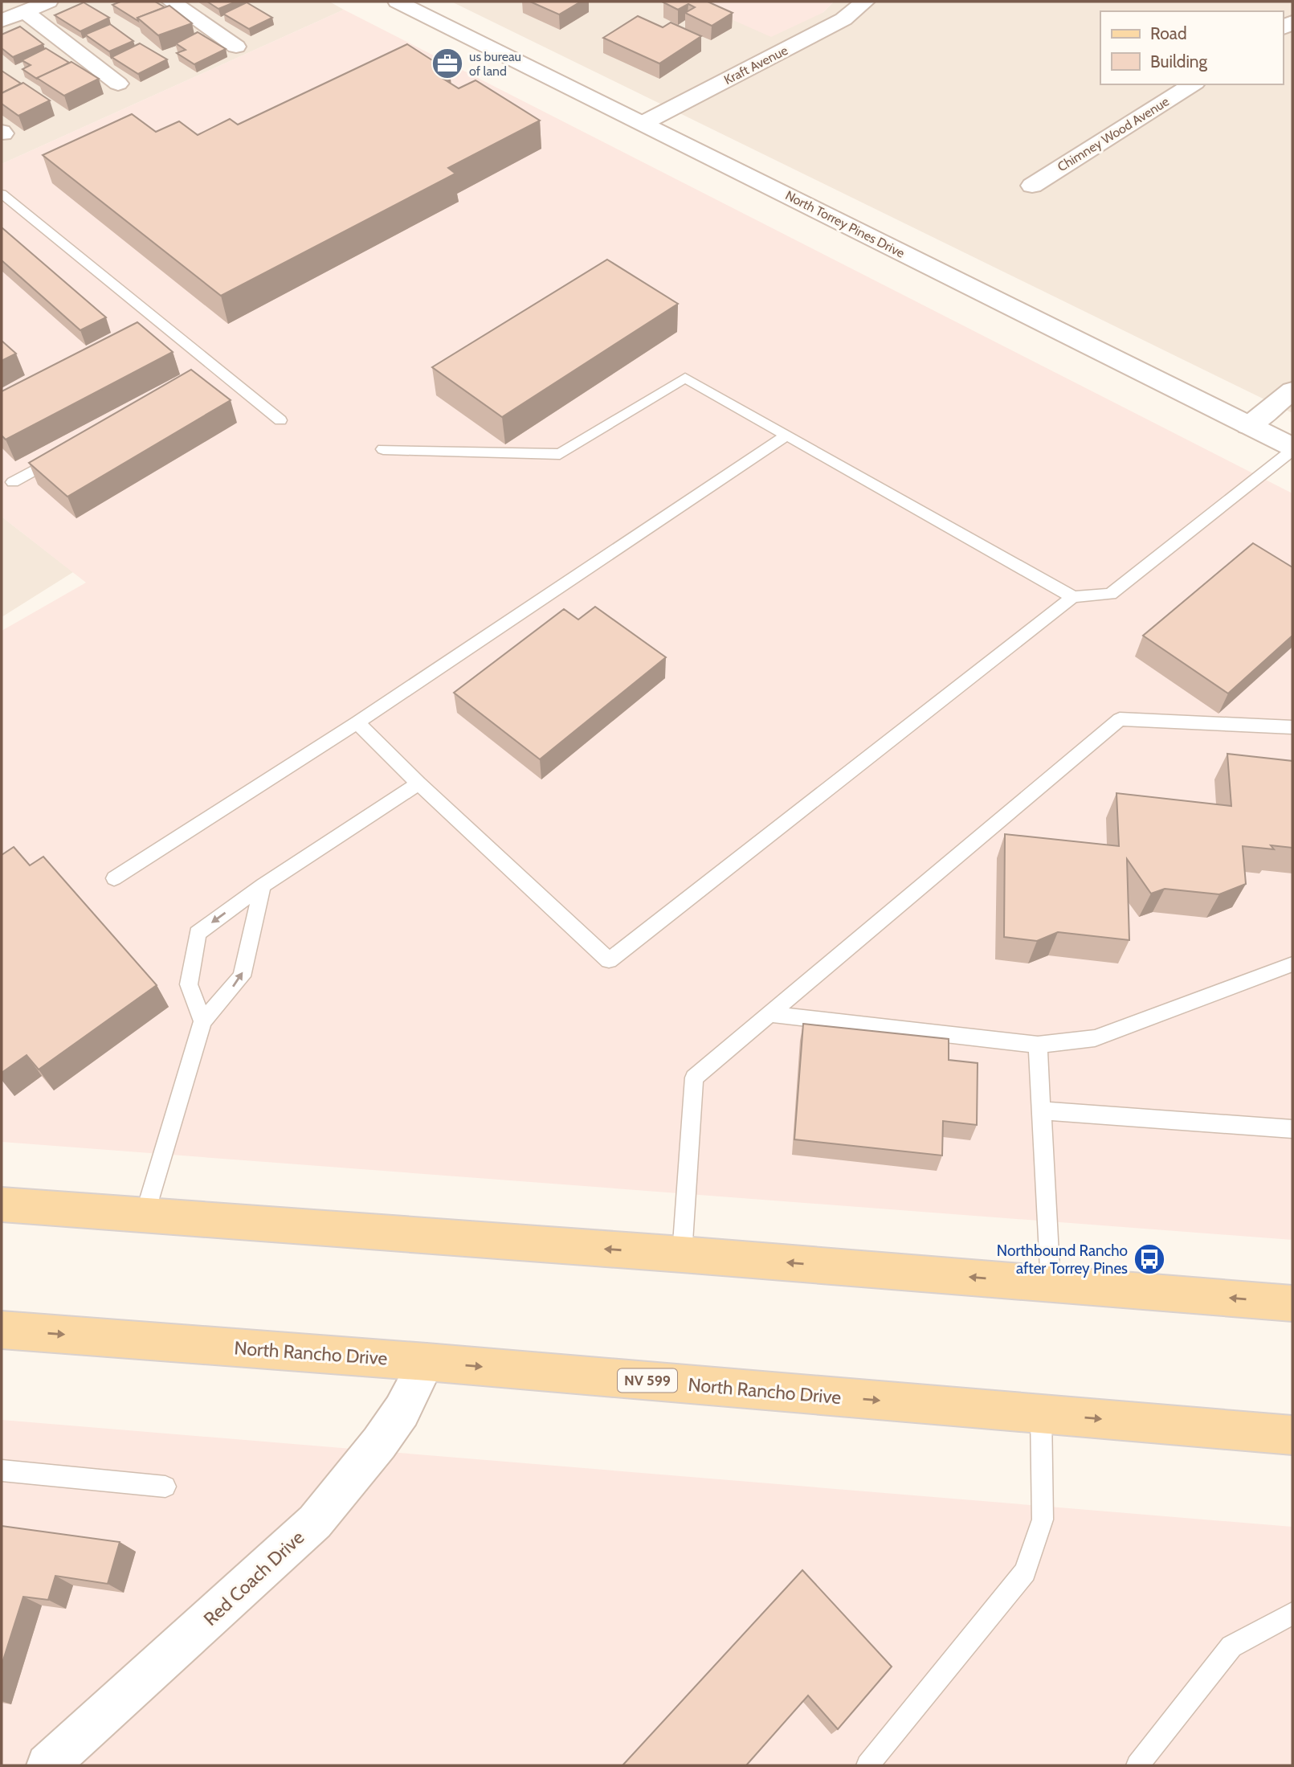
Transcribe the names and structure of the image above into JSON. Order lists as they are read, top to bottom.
{
  "streets": {
    "main road": ["North Rancho Drive", "NV 599"],
    "street": [
      "Kraft Avenue",
      "Chimney Wood Avenue",
      "North Torrey Pines Drive",
      "Red Coach Drive"
    ]
  },
  "crossings": [
    ["Kraft Avenue", "North Torrey Pines Drive"],
    ["North Rancho Drive", "Red Coach Drive"]
  ],
  "places": {
    "office": ["us bureau of land"],
    "bus stop": ["Northbound Rancho after Torrey Pines"]
  },
  "legend": ["Road", "Building"]
}
